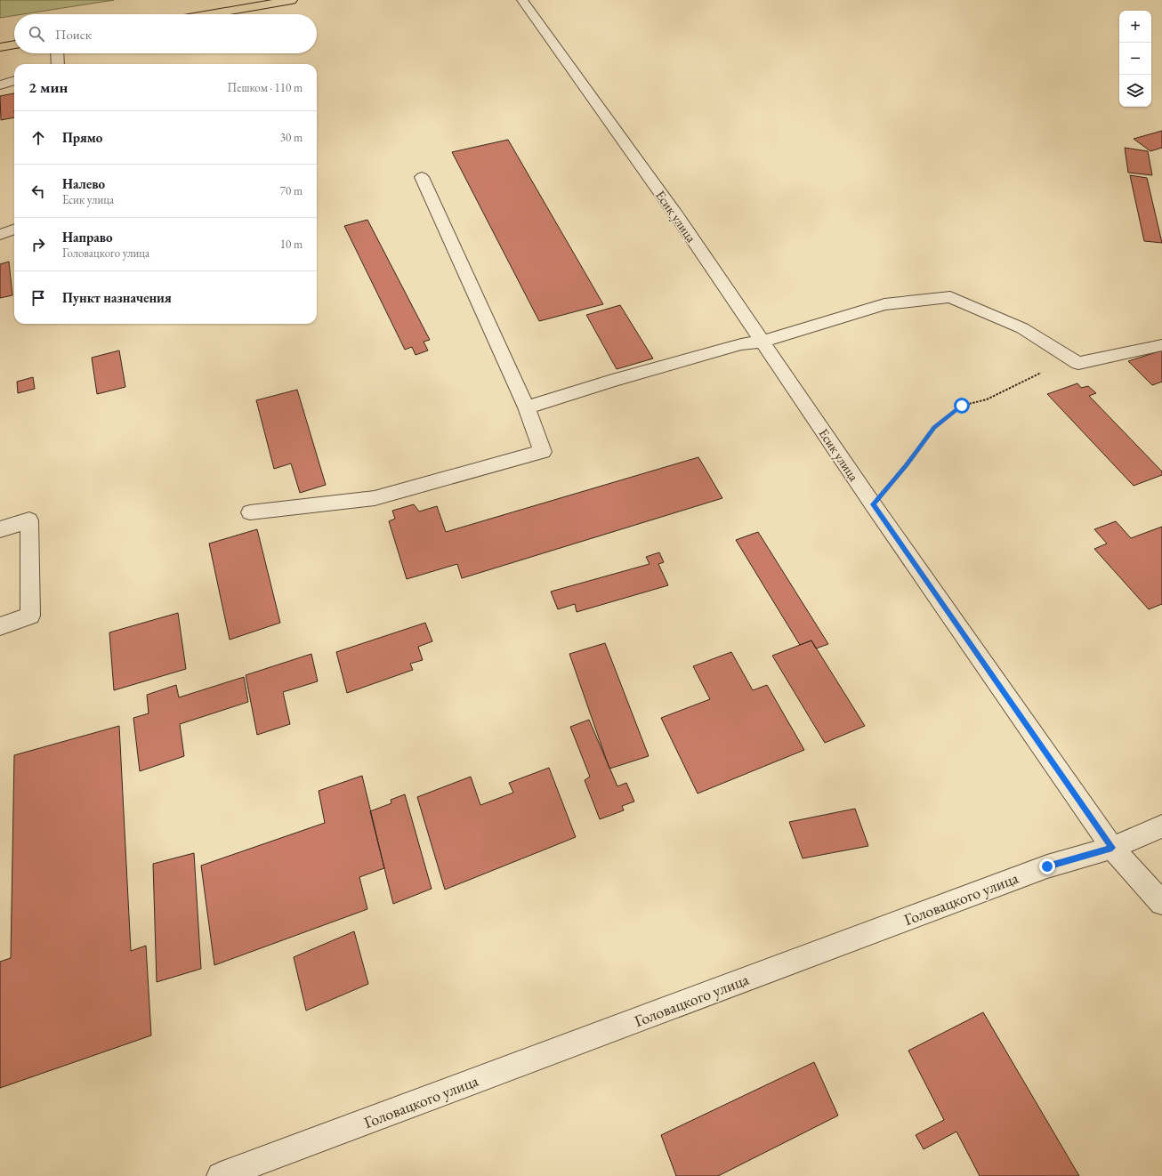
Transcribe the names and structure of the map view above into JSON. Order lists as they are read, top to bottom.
{
  "streets": {
    "street": ["Есик улица", "Головацкого улица"]
  },
  "crossings": [
    ["Есик улица", "Головацкого улица"]
  ],
  "page": {
    "map_buttons": ["+", "−"],
    "search": "Поиск",
    "heading": ["2 мин", "Пешком · 110 m"],
    "list": [
      ["Прямо", "30 m"],
      ["Налево", "Есик улица", "70 m"],
      ["Направо", "Головацкого улица", "10 m"],
      "Пункт назначения"
    ]
  }
}
